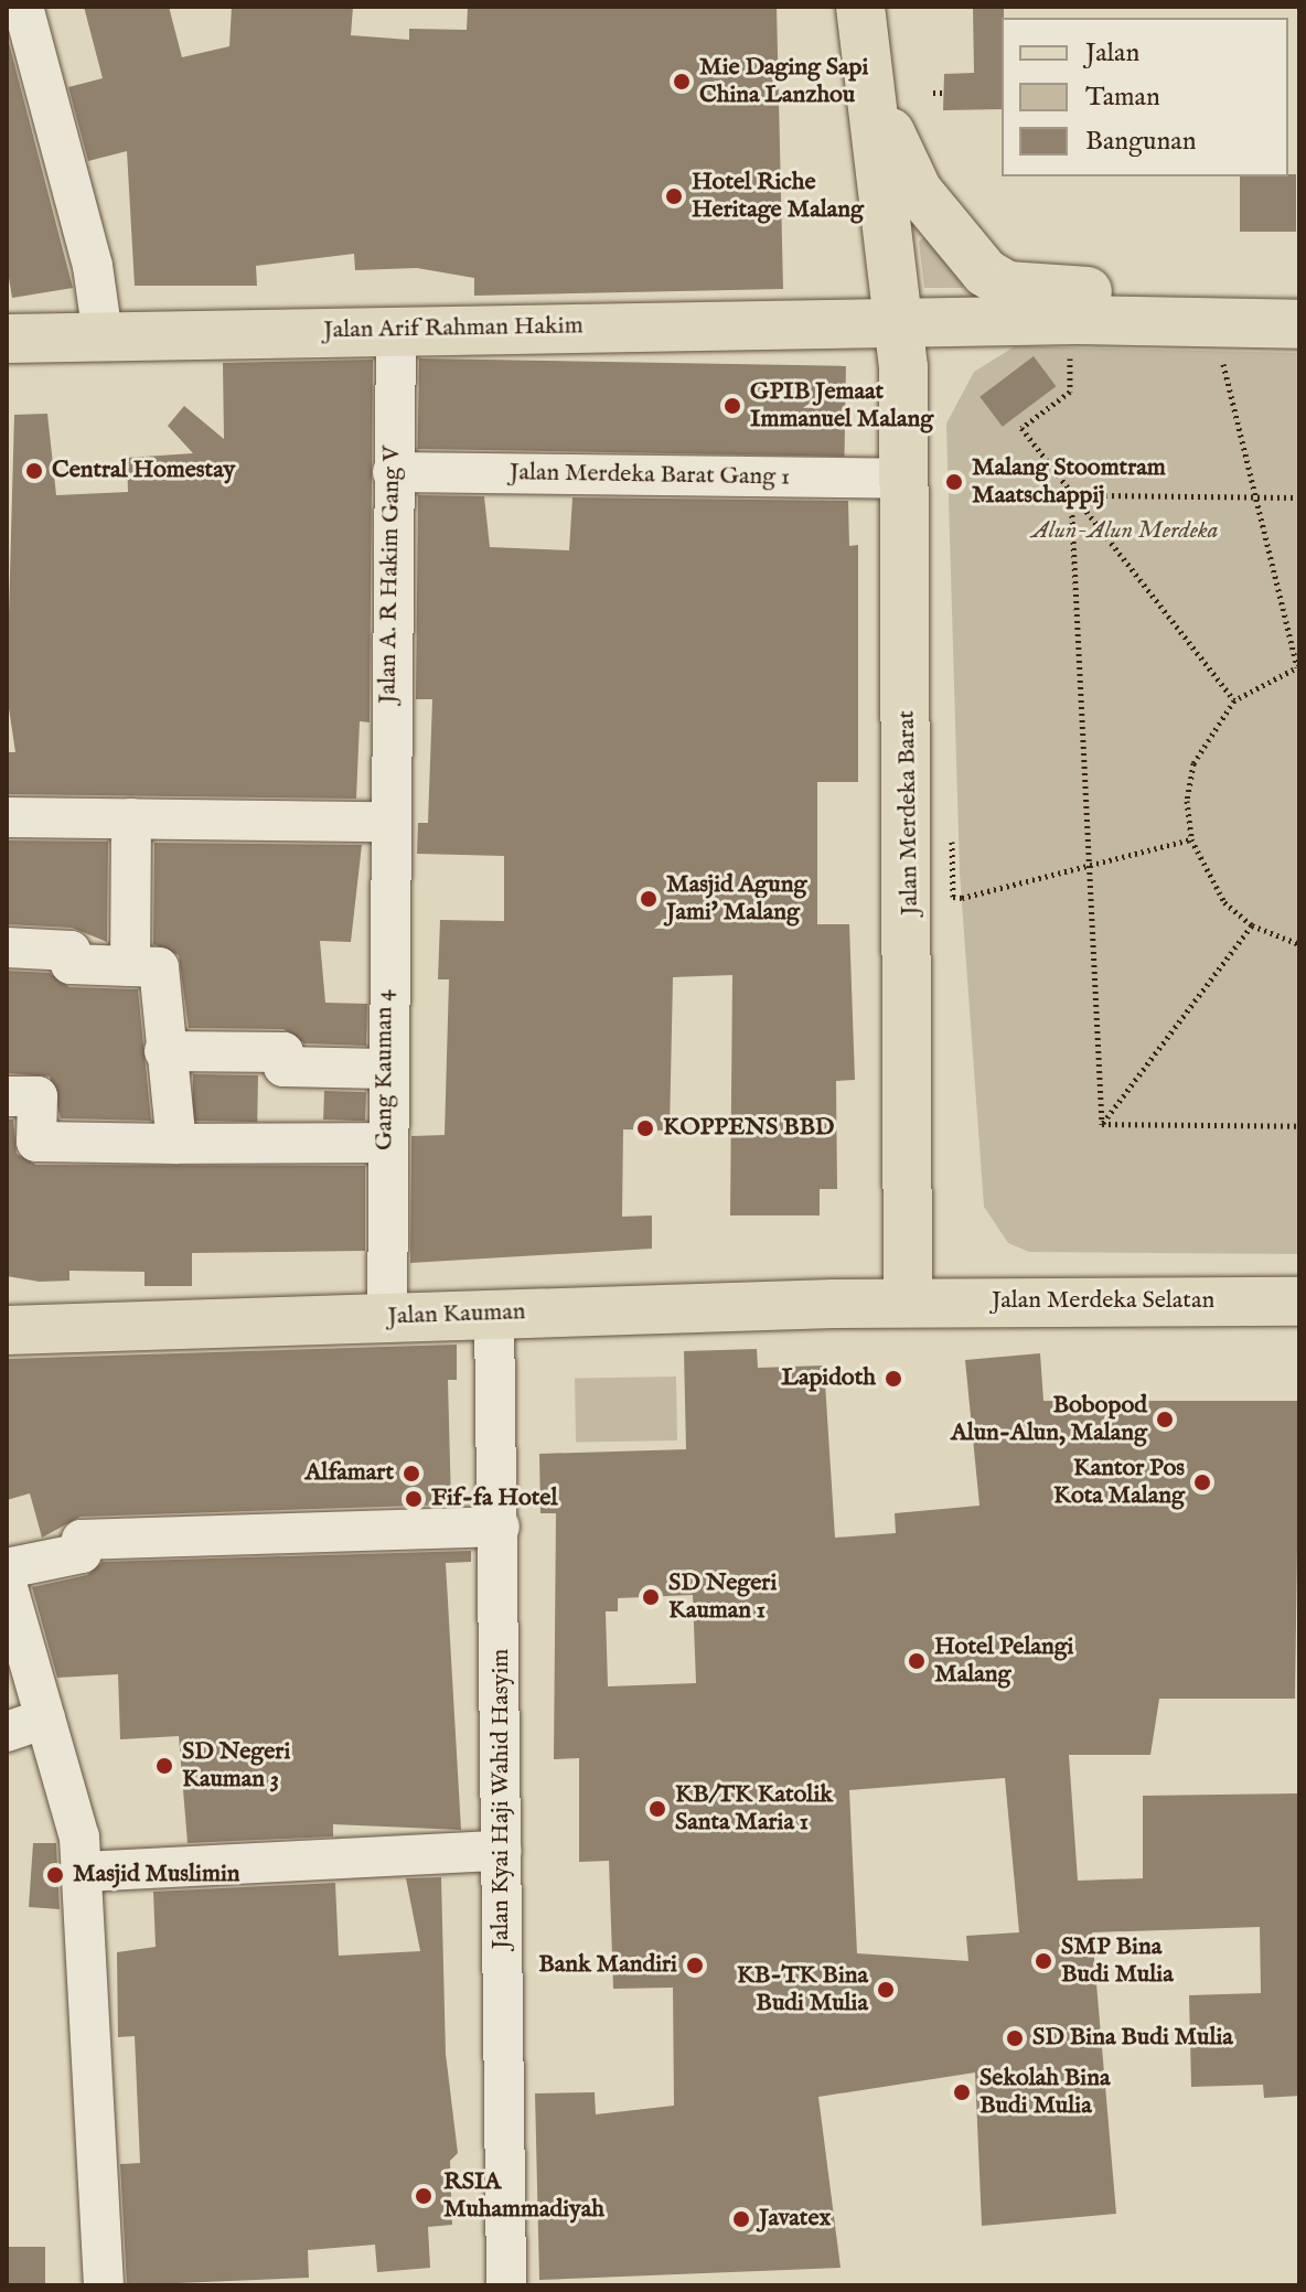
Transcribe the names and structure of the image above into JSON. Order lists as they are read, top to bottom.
{
  "streets": {
    "main road": [
      "Jalan Arif Rahman Hakim",
      "Jalan Merdeka Barat",
      "Jalan Merdeka Selatan",
      "Jalan Kauman"
    ],
    "street": [
      "Jalan Merdeka Barat Gang 1",
      "Jalan A. R Hakim Gang V",
      "Gang Kauman 4",
      "Jalan Kyai Haji Wahid Hasyim"
    ]
  },
  "crossings": [
    ["Jalan Arif Rahman Hakim", "Jalan A. R Hakim Gang V"],
    ["Jalan Arif Rahman Hakim", "Jalan Merdeka Barat"],
    ["Jalan Merdeka Barat Gang 1", "Jalan A. R Hakim Gang V"],
    ["Jalan Merdeka Barat Gang 1", "Jalan Merdeka Barat"],
    ["Jalan A. R Hakim Gang V", "Gang Kauman 4"],
    ["Jalan Merdeka Barat", "Jalan Merdeka Selatan"],
    ["Jalan Merdeka Barat", "Jalan Kauman"],
    ["Gang Kauman 4", "Jalan Kauman"],
    ["Jalan Merdeka Selatan", "Jalan Kauman"],
    ["Jalan Kauman", "Jalan Kyai Haji Wahid Hasyim"]
  ],
  "parks": ["Alun-Alun Merdeka"],
  "places": [
    "Mie Daging Sapi China Lanzhou",
    "Hotel Riche Heritage Malang",
    "GPIB Jemaat Immanuel Malang",
    "Central Homestay",
    "Malang Stoomtram Maatschappij",
    "Masjid Agung Jami' Malang",
    "KOPPENS BBD",
    "Lapidoth",
    "Bobopod Alun-Alun, Malang",
    "Alfamart",
    "Kantor Pos Kota Malang",
    "Fif-fa Hotel",
    "SD Negeri Kauman 1",
    "Hotel Pelangi Malang",
    "SD Negeri Kauman 3",
    "KB/TK Katolik Santa Maria 1",
    "Masjid Muslimin",
    "SMP Bina Budi Mulia",
    "Bank Mandiri",
    "KB-TK Bina Budi Mulia",
    "SD Bina Budi Mulia",
    "Sekolah Bina Budi Mulia",
    "RSIA Muhammadiyah",
    "Javatex"
  ],
  "legend": ["Jalan", "Taman", "Bangunan"]
}
